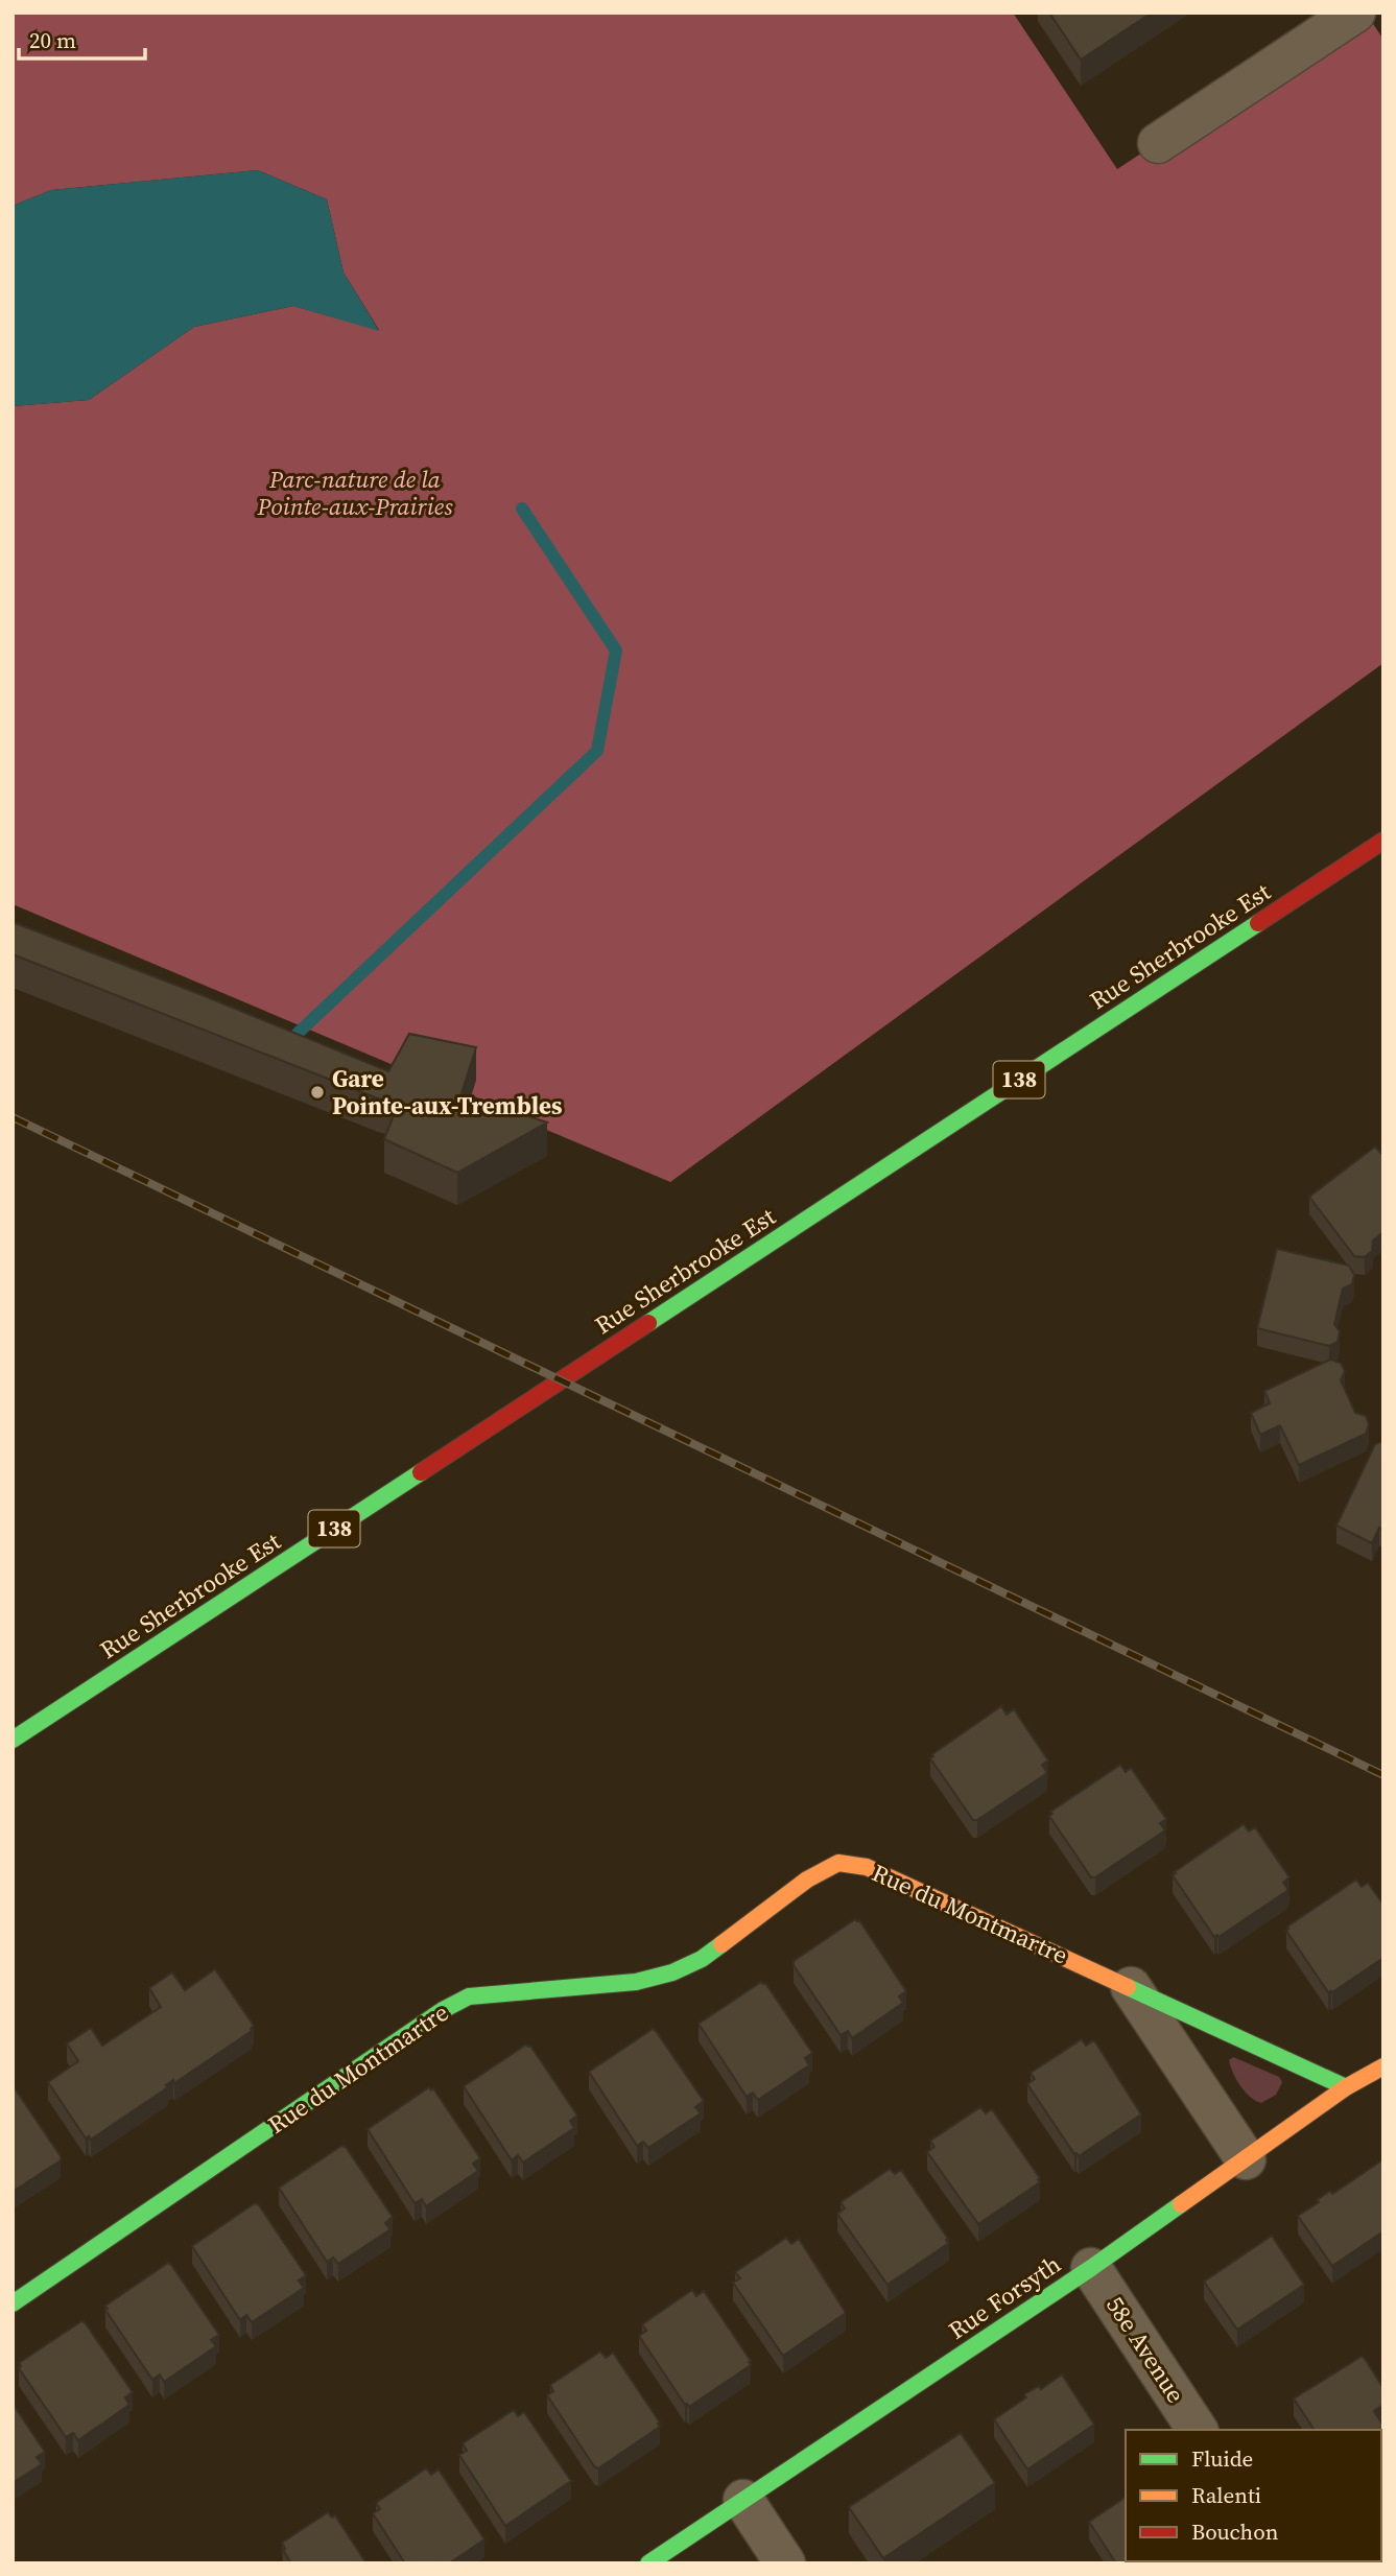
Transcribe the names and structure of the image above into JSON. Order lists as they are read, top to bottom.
{
  "streets": {
    "street": [
      "Rue Sherbrooke Est",
      "138",
      "Rue du Montmartre",
      "Rue Forsyth",
      "58e Avenue"
    ]
  },
  "crossings": [
    ["Rue du Montmartre", "Rue Forsyth"],
    ["Rue Forsyth", "58e Avenue"]
  ],
  "parks": ["Parc-nature de la Pointe-aux-Prairies"],
  "places": ["Gare Pointe-aux-Trembles"],
  "legend": ["Fluide", "Ralenti", "Bouchon"],
  "scale_bar": "20 m"
}
